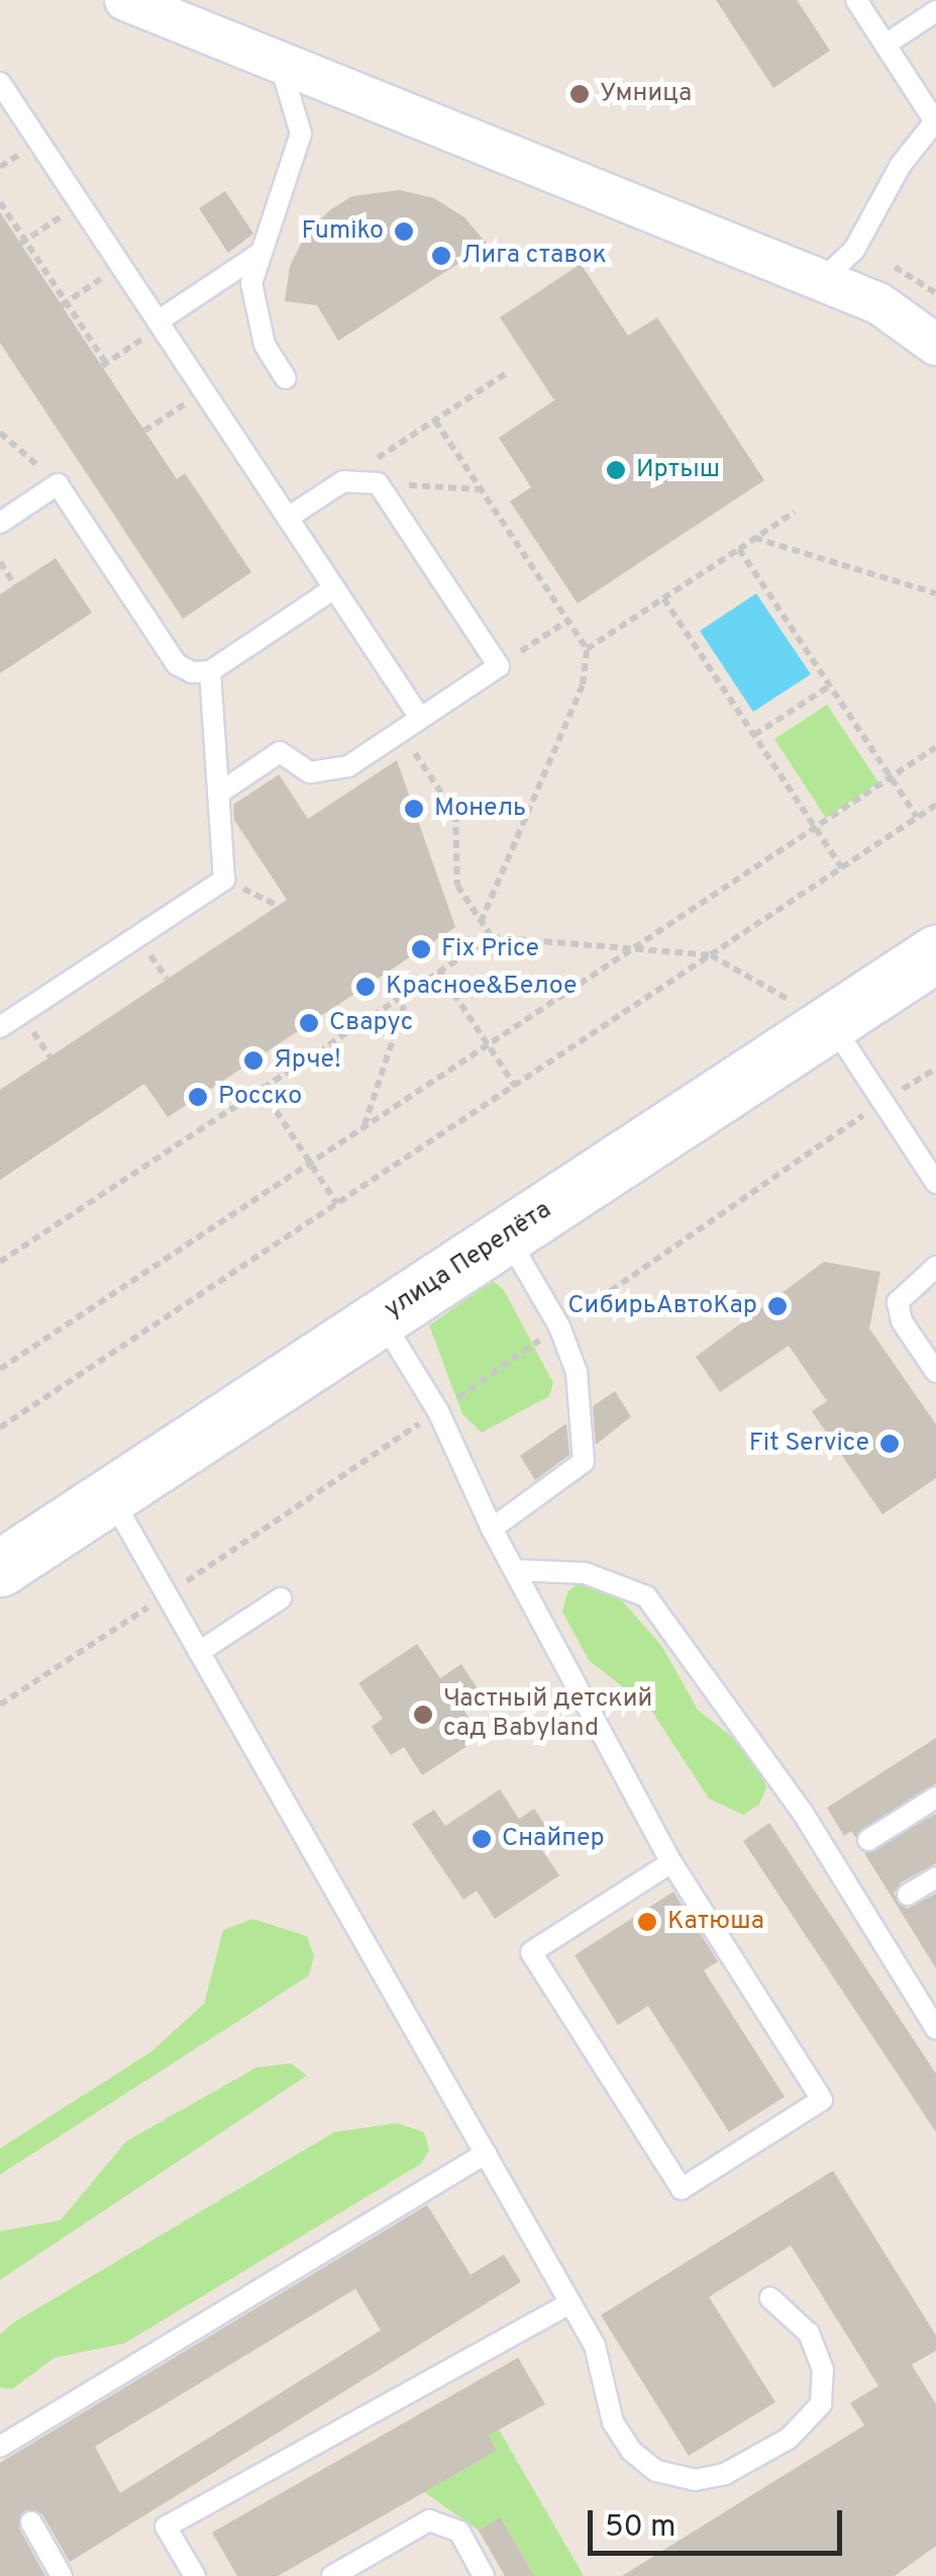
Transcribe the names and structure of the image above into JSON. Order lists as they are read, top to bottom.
{
  "streets": {
    "main road": ["улица Перелёта"]
  },
  "places": [
    "Умница",
    "Fumiko",
    "Лига ставок",
    "Иртыш",
    "Монель",
    "Fix Price",
    "Красное&Белое",
    "Сварус",
    "Ярче!",
    "Росско",
    "СибирьАвтоКар",
    "Fit Service",
    "Частный детский сад Babyland",
    "Снайпер",
    "Катюша"
  ],
  "scale_bar": "50 m"
}
